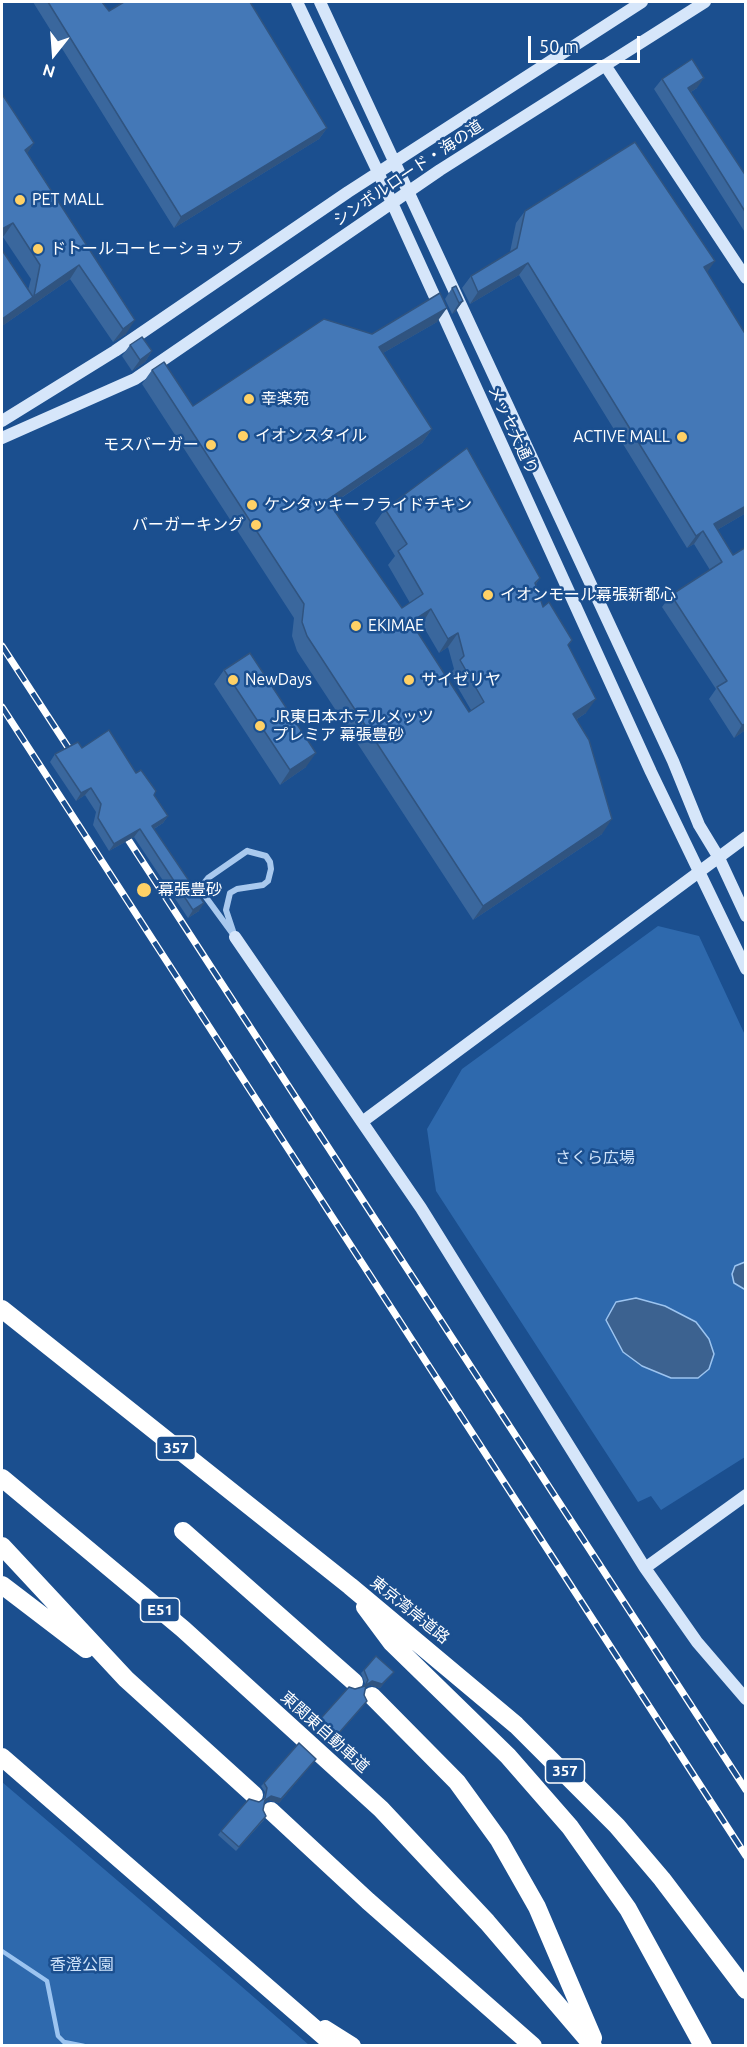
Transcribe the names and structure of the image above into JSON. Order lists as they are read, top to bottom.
{
  "streets": {
    "highway": [
      "357",
      "E51",
      "東京湾岸道路",
      "東関東自動車道"
    ],
    "street": ["シンボルロード・海の道", "メッセ大通り"]
  },
  "crossings": [
    ["シンボルロード・海の道", "メッセ大通り"]
  ],
  "parks": ["さくら広場", "香澄公園"],
  "places": [
    "PET MALL",
    "ドトールコーヒーショップ",
    "幸楽苑",
    "イオンスタイル",
    "ACTIVE MALL",
    "モスバーガー",
    "ケンタッキーフライドチキン",
    "バーガーキング",
    "イオンモール幕張新都心",
    "EKIMAE",
    "NewDays",
    "サイゼリヤ",
    "JR東日本ホテルメッツ プレミア 幕張豊砂",
    "幕張豊砂"
  ],
  "scale_bar": "50 m",
  "north": "bottom"
}
